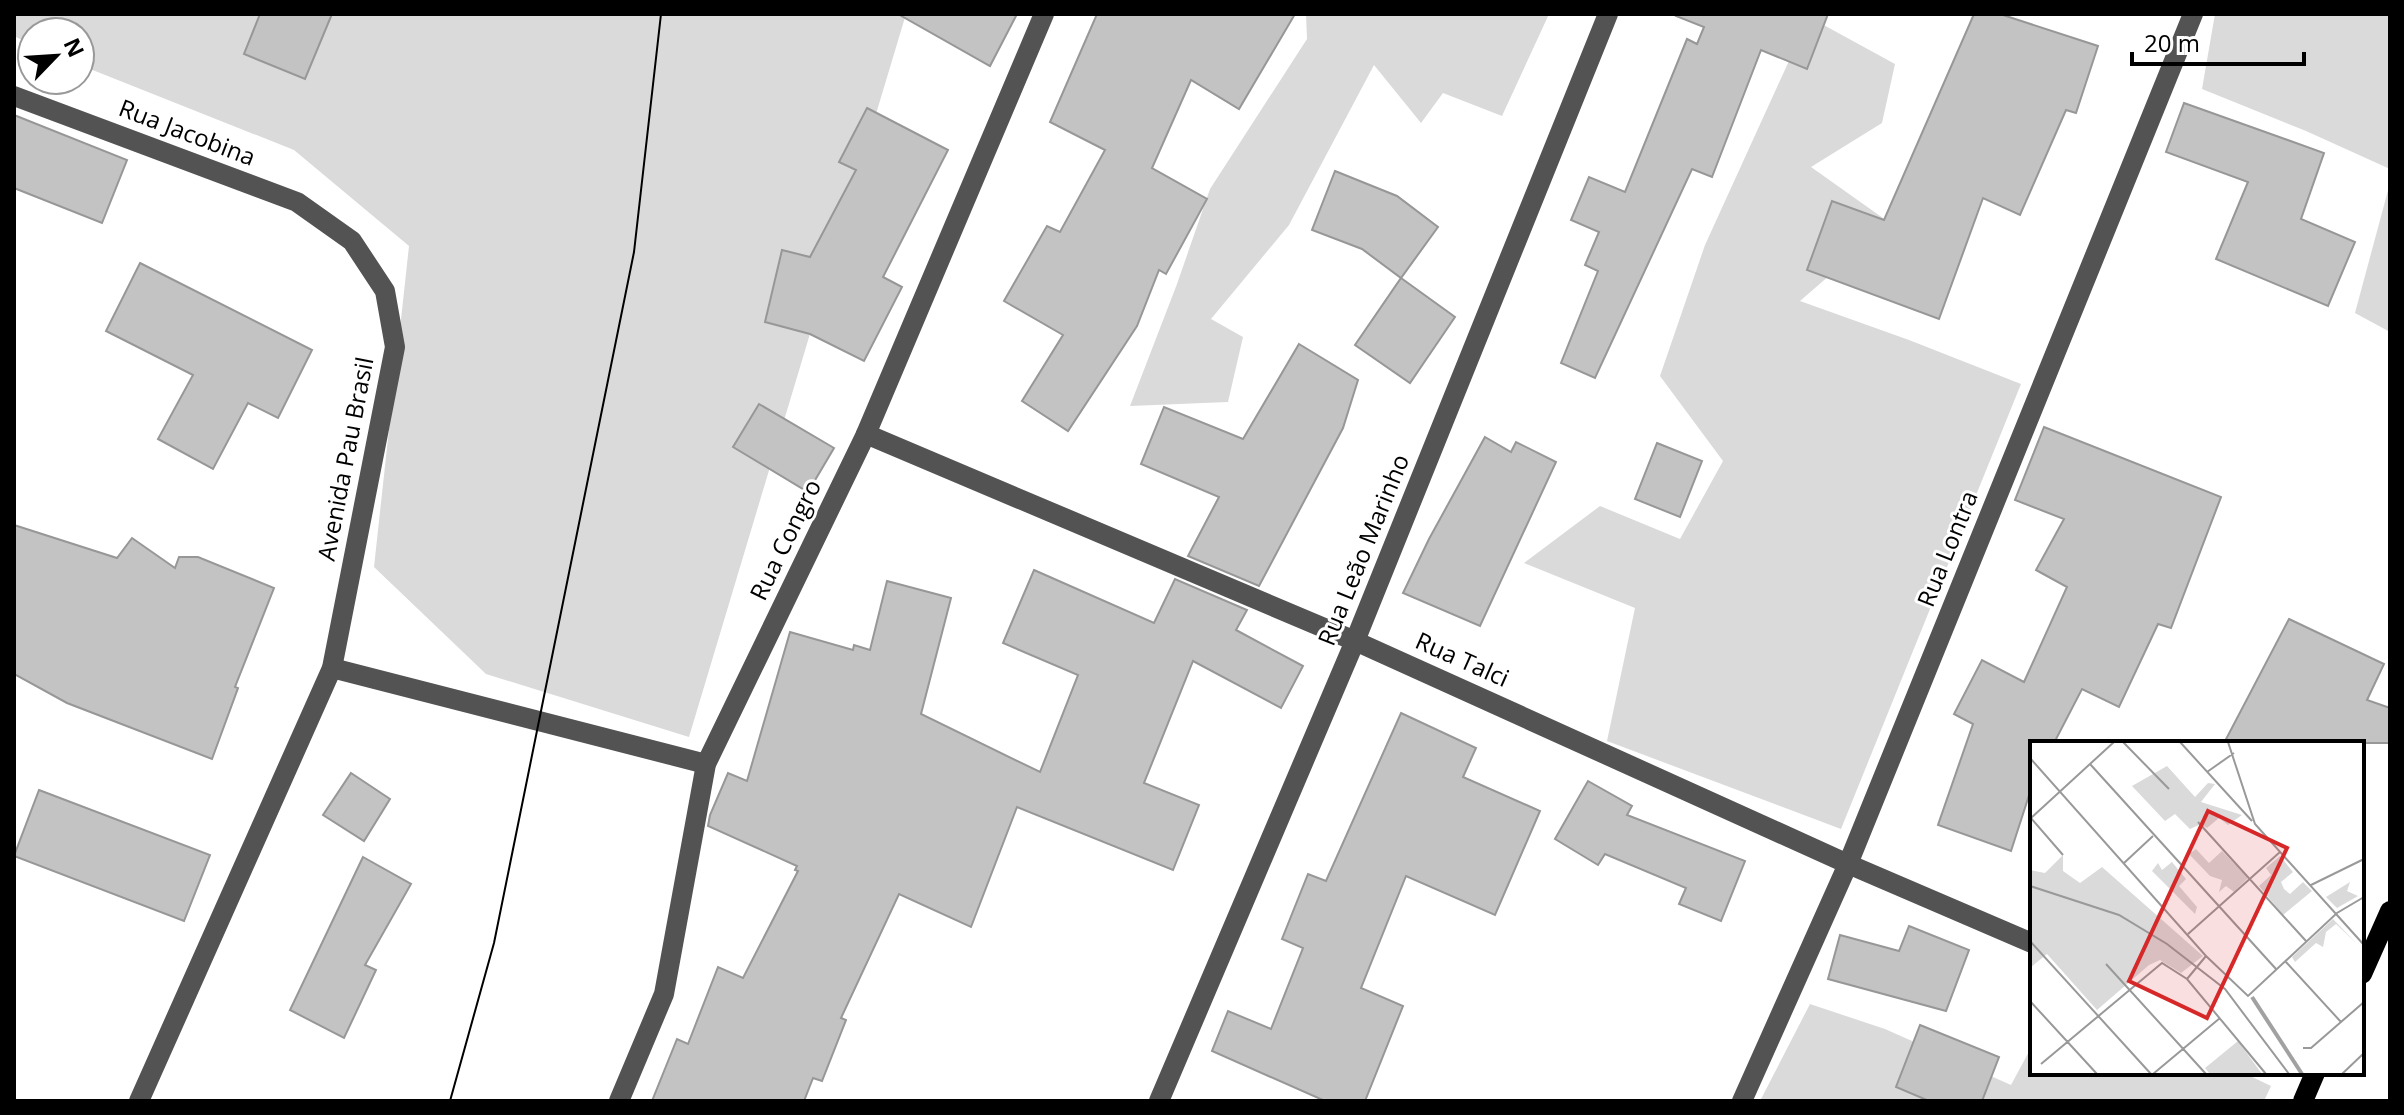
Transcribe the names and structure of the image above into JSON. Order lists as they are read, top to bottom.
{
  "streets": {
    "street": [
      "Rua Jacobina",
      "Avenida Pau Brasil",
      "Rua Congro",
      "Rua Lontra",
      "Rua Leão Marinho",
      "Rua Talci"
    ]
  },
  "crossings": [
    ["Rua Jacobina", "Avenida Pau Brasil"],
    ["Rua Congro", "Rua Talci"],
    ["Rua Lontra", "Rua Talci"],
    ["Rua Leão Marinho", "Rua Talci"]
  ],
  "scale_bar": "20 m",
  "north": "top right"
}
